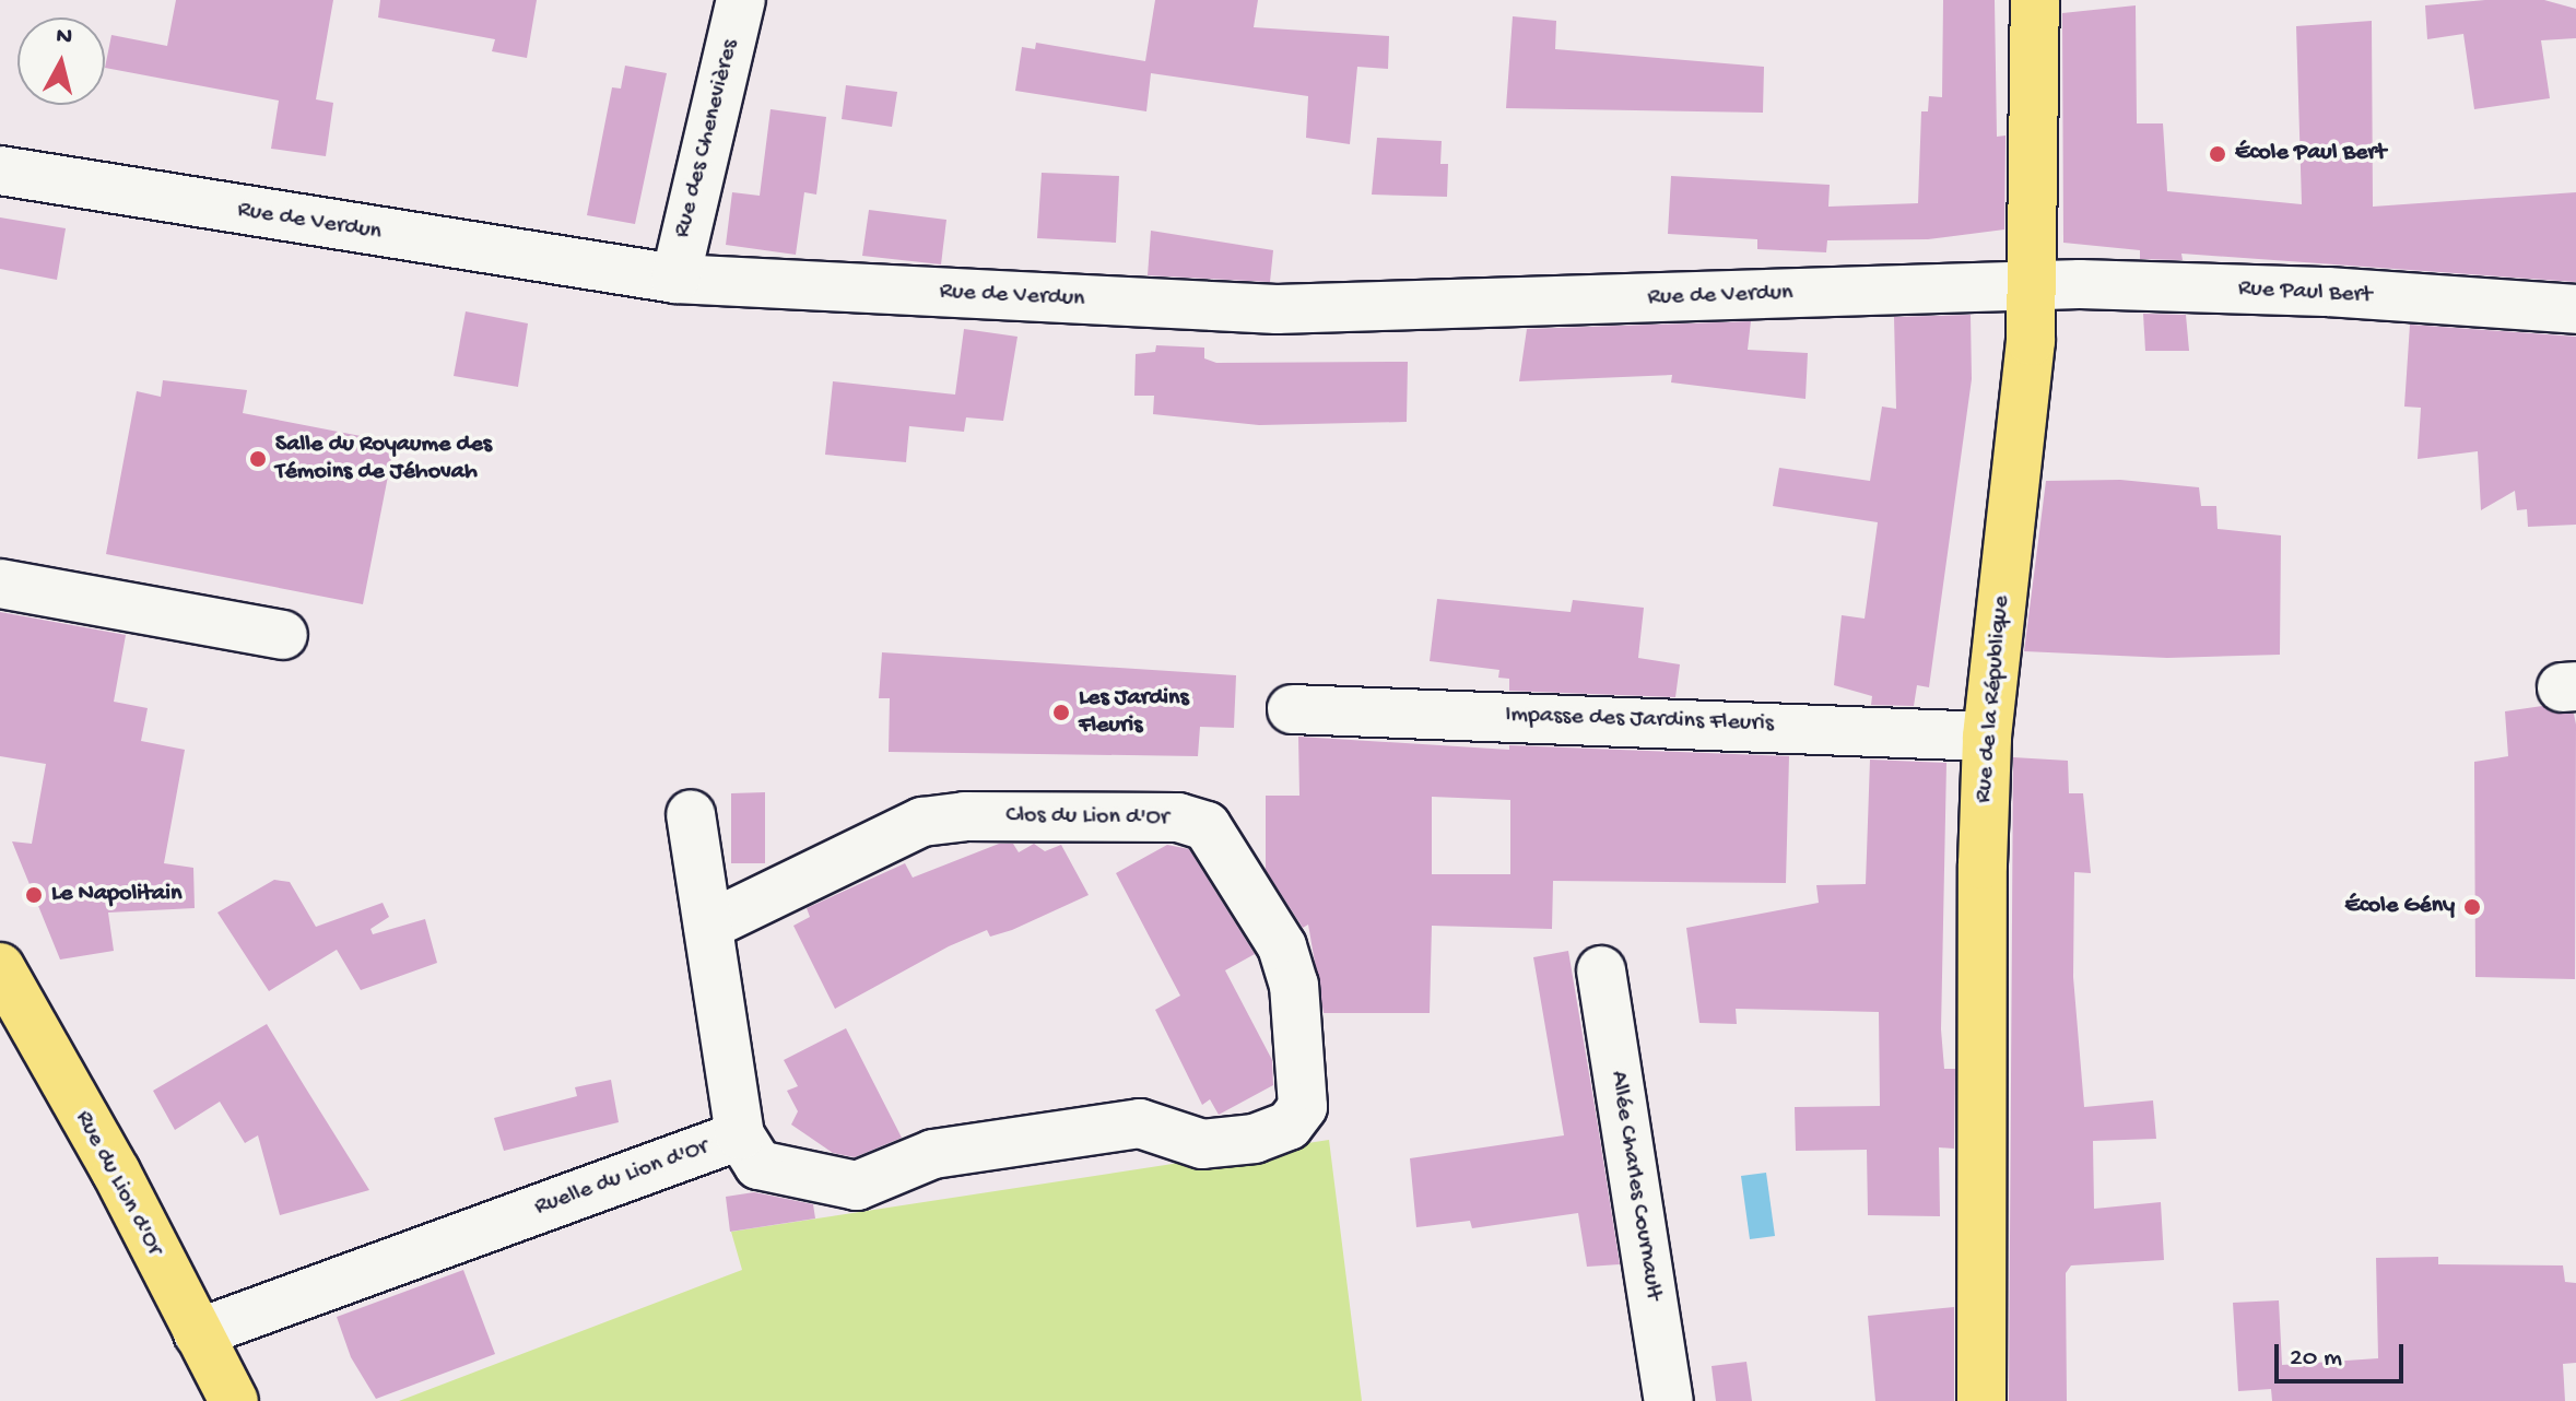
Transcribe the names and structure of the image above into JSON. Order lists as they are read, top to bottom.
{
  "streets": {
    "main road": ["Rue de la République", "Rue du Lion d'Or"],
    "street": [
      "Rue des Chenevières",
      "Rue de Verdun",
      "Rue Paul Bert",
      "Impasse des Jardins Fleuris",
      "Clos du Lion d'Or",
      "Ruelle du Lion d'Or",
      "Allée Charles Cournault"
    ]
  },
  "crossings": [
    ["Rue des Chenevières", "Rue de Verdun"],
    ["Rue de Verdun", "Rue Paul Bert"],
    ["Rue de Verdun", "Rue de la République"],
    ["Rue Paul Bert", "Rue de la République"],
    ["Rue de la République", "Impasse des Jardins Fleuris"],
    ["Clos du Lion d'Or", "Ruelle du Lion d'Or"],
    ["Ruelle du Lion d'Or", "Rue du Lion d'Or"]
  ],
  "places": [
    "École Paul Bert",
    "Salle du Royaume des Témoins de Jéhovah",
    "Les Jardins Fleuris",
    "Le Napolitain",
    "École Gény"
  ],
  "scale_bar": "20 m",
  "north": "top"
}
